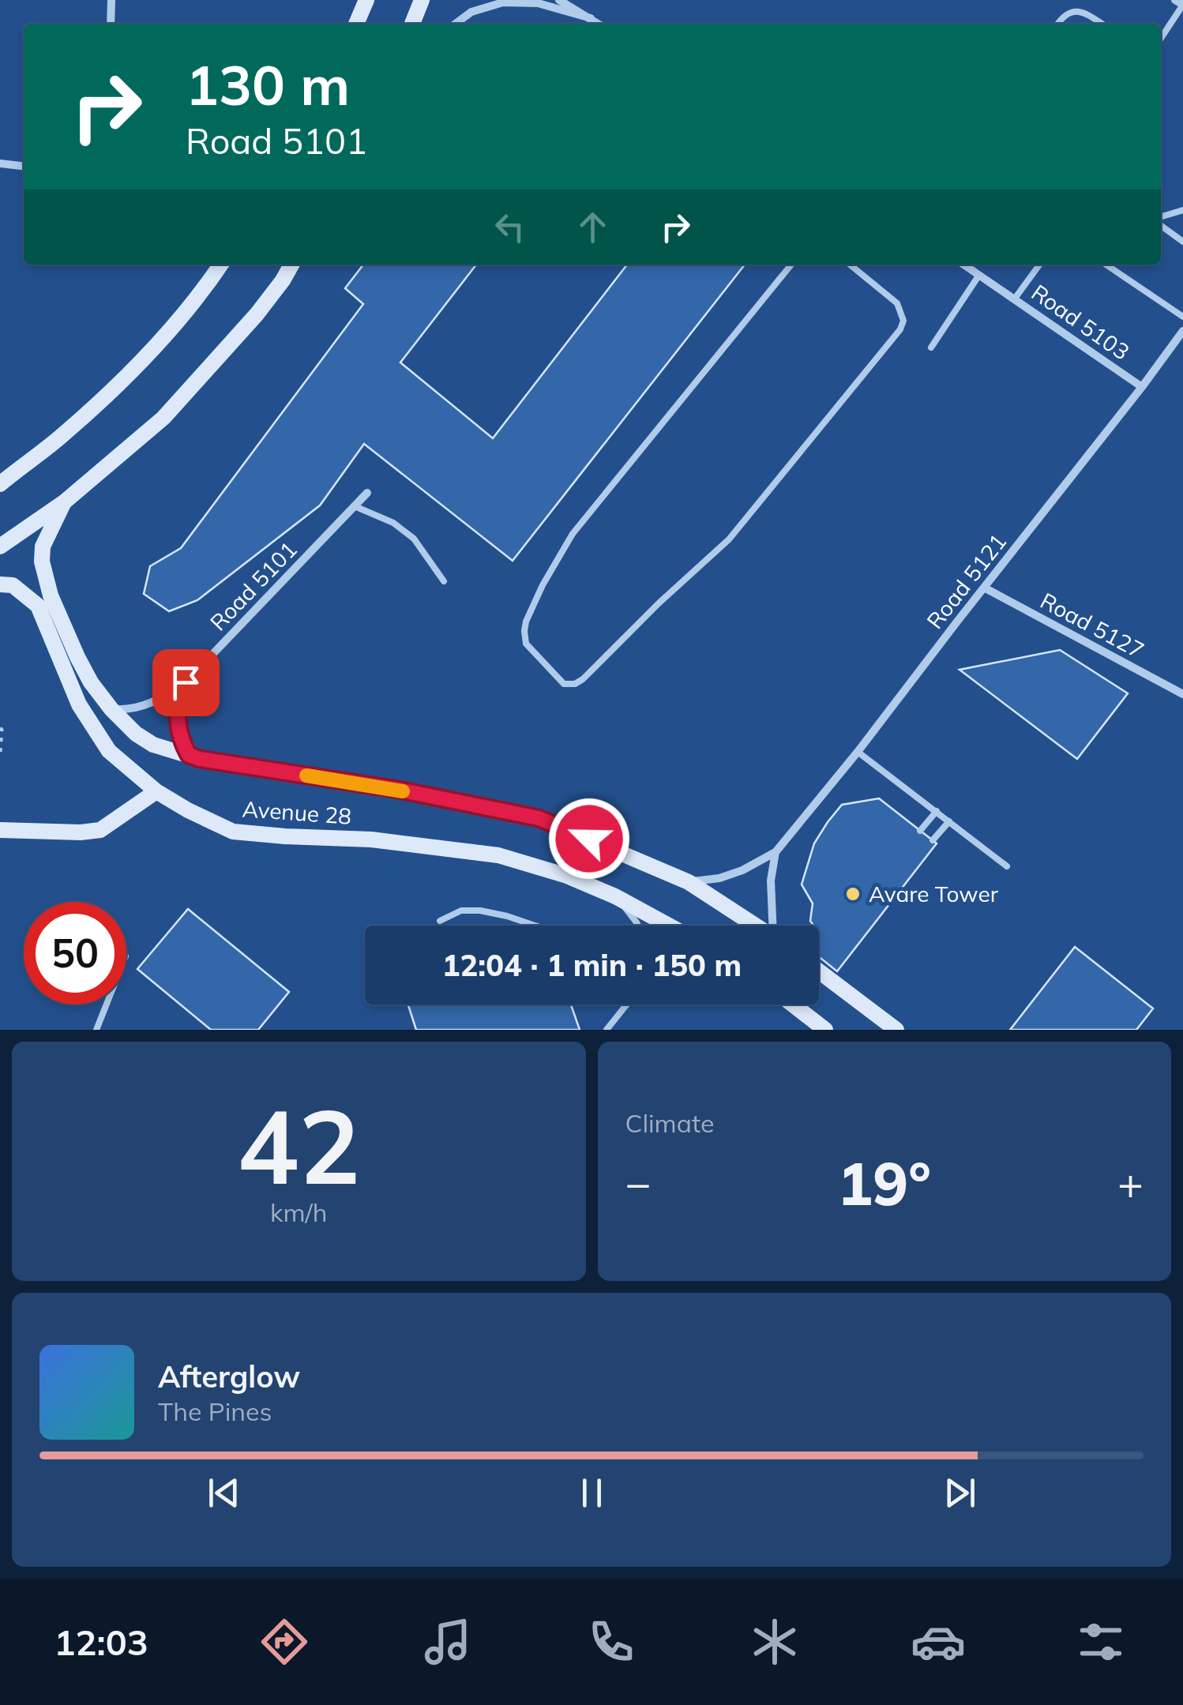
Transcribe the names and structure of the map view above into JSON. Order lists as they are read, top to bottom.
{
  "streets": {
    "main road": ["Avenue 28"],
    "street": [
      "Road 5103",
      "Road 5121",
      "Road 5101",
      "Road 5127"
    ]
  },
  "crossings": [
    ["Road 5103", "Road 5121"],
    ["Road 5121", "Road 5127"],
    ["Road 5121", "Avenue 28"],
    ["Road 5101", "Avenue 28"]
  ],
  "places": ["Avare Tower"],
  "page": {
    "turn": ["130 m", "Road 5101"],
    "limit": "50",
    "trip": "12:04 · 1 min · 150 m",
    "tile": [
      ["42", "km/h"],
      "Climate"
    ],
    "heat": ["−", "19°", "+"],
    "song": ["Afterglow", "The Pines"],
    "tabs": "12:03"
  }
}
